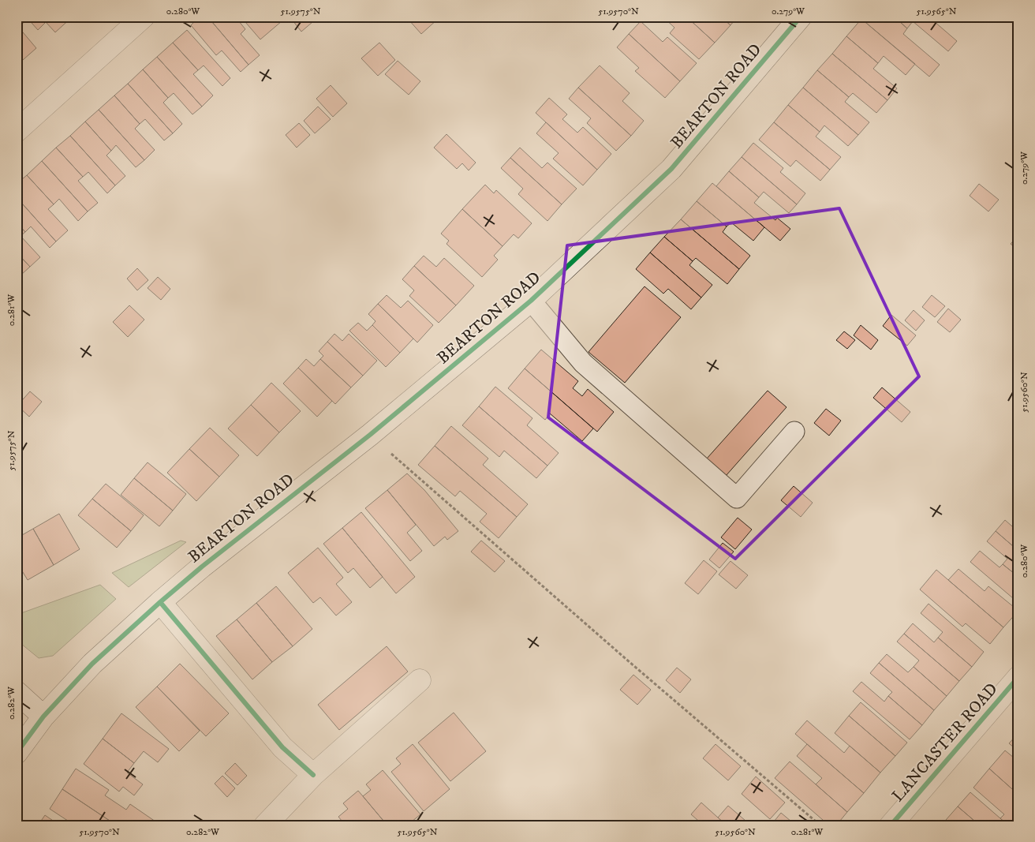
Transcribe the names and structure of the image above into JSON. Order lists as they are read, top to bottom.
{
  "streets": {
    "street": ["BEARTON ROAD", "LANCASTER ROAD"]
  },
  "coordinates": [
    "0.280°W",
    "51.9575°N",
    "51.9570°N",
    "0.279°W",
    "51.9565°N",
    "0.281°W",
    "51.9560°N",
    "0.282°W"
  ]
}
